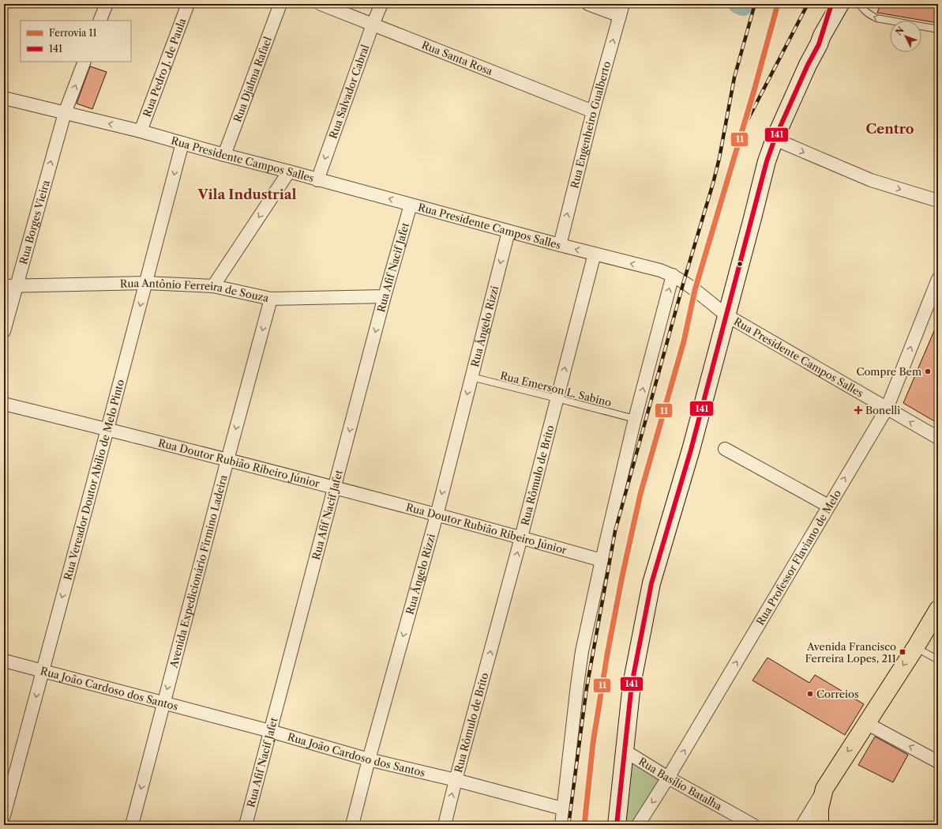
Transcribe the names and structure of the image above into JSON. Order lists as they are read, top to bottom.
{
  "streets": {
    "street": [
      "Rua Santa Rosa",
      "Rua Pedro J. de Paula",
      "Rua Djalma Rafael",
      "Rua Salvador Cabral",
      "Rua Engenheiro Gualberto",
      "Rua Presidente Campos Salles",
      "Rua Borges Vieira",
      "Rua Afif Nacif Jafet",
      "Rua Antônio Ferreira de Souza",
      "Rua Ângelo Rizzi",
      "Rua Doutor Rubião Ribeiro Júnior",
      "Rua Rômulo de Brito",
      "Rua Vereador Doutor Abílio de Melo Pinto",
      "Rua Professor Flaviano de Melo",
      "Avenida Expedicionário Firmino Ladeira",
      "Rua João Cardoso dos Santos",
      "Rua Basílio Batalha"
    ],
    "lane": ["Rua Emerson L. Sabino"]
  },
  "crossings": [
    ["Rua Santa Rosa", "Rua Salvador Cabral"],
    ["Rua Santa Rosa", "Rua Engenheiro Gualberto"],
    ["Rua Pedro J. de Paula", "Rua Presidente Campos Salles"],
    ["Rua Djalma Rafael", "Rua Presidente Campos Salles"],
    ["Rua Salvador Cabral", "Rua Presidente Campos Salles"],
    ["Rua Engenheiro Gualberto", "Rua Presidente Campos Salles"],
    ["Rua Presidente Campos Salles", "Rua Borges Vieira"],
    ["Rua Presidente Campos Salles", "Rua Afif Nacif Jafet"],
    ["Rua Presidente Campos Salles", "Rua Ângelo Rizzi"],
    ["Rua Presidente Campos Salles", "Rua Rômulo de Brito"],
    ["Rua Presidente Campos Salles", "Rua Vereador Doutor Abílio de Melo Pinto"],
    ["Rua Presidente Campos Salles", "Rua Professor Flaviano de Melo"],
    ["Rua Borges Vieira", "Rua Antônio Ferreira de Souza"],
    ["Rua Afif Nacif Jafet", "Rua Antônio Ferreira de Souza"],
    ["Rua Afif Nacif Jafet", "Rua Doutor Rubião Ribeiro Júnior"],
    ["Rua Afif Nacif Jafet", "Rua João Cardoso dos Santos"],
    ["Rua Antônio Ferreira de Souza", "Rua Vereador Doutor Abílio de Melo Pinto"],
    ["Rua Antônio Ferreira de Souza", "Avenida Expedicionário Firmino Ladeira"],
    ["Rua Ângelo Rizzi", "Rua Emerson L. Sabino"],
    ["Rua Ângelo Rizzi", "Rua Doutor Rubião Ribeiro Júnior"],
    ["Rua Ângelo Rizzi", "Rua João Cardoso dos Santos"],
    ["Rua Emerson L. Sabino", "Rua Rômulo de Brito"],
    ["Rua Doutor Rubião Ribeiro Júnior", "Rua Rômulo de Brito"],
    ["Rua Doutor Rubião Ribeiro Júnior", "Rua Vereador Doutor Abílio de Melo Pinto"],
    ["Rua Doutor Rubião Ribeiro Júnior", "Avenida Expedicionário Firmino Ladeira"],
    ["Rua Rômulo de Brito", "Rua João Cardoso dos Santos"],
    ["Rua Vereador Doutor Abílio de Melo Pinto", "Rua João Cardoso dos Santos"],
    ["Rua Professor Flaviano de Melo", "Rua Basílio Batalha"],
    ["Avenida Expedicionário Firmino Ladeira", "Rua João Cardoso dos Santos"]
  ],
  "one_way": [
    "Rua Salvador Cabral",
    "Rua Engenheiro Gualberto",
    "Rua Borges Vieira",
    "Rua Ângelo Rizzi",
    "Rua Vereador Doutor Abílio de Melo Pinto",
    "Rua Professor Flaviano de Melo",
    "Avenida Expedicionário Firmino Ladeira"
  ],
  "districts": ["Centro", "Vila Industrial"],
  "places": {
    "other": ["Compre Bem", "Correios"],
    "health": ["Bonelli"],
    "transit": ["Avenida Francisco Ferreira Lopes, 211"]
  },
  "lines": ["rail line 11", "transit line 141"],
  "legend": ["Ferrovia 11", "141"],
  "north": "top left"
}
